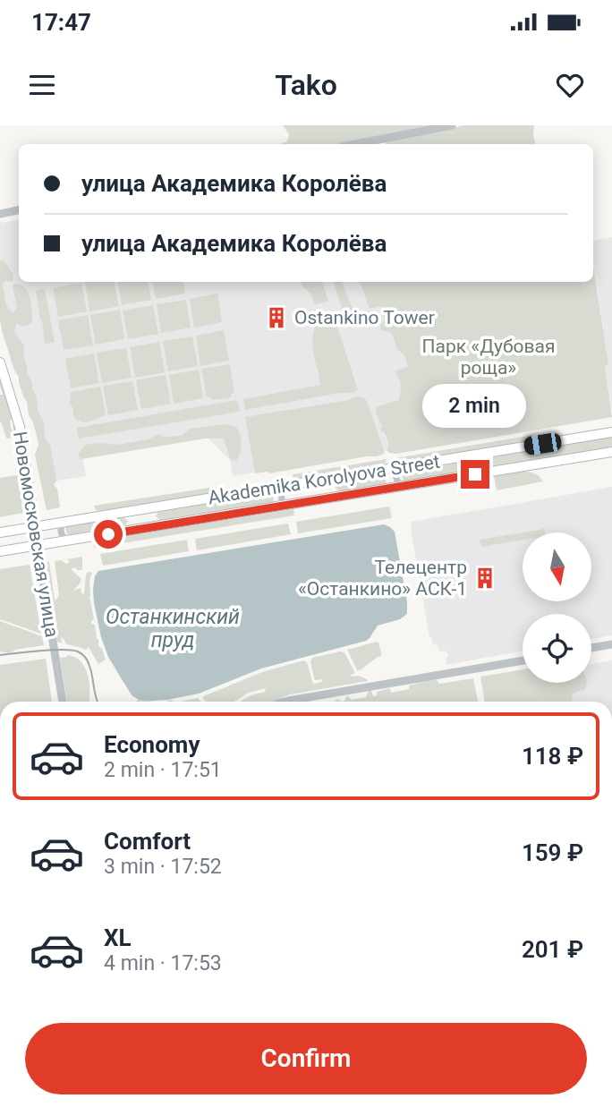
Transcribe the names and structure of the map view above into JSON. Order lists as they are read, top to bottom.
{
  "streets": {
    "main road": ["Akademika Korolyova Street", "Новомосковская улица"]
  },
  "crossings": [
    ["Akademika Korolyova Street", "Новомосковская улица"]
  ],
  "water": ["Останкинский пруд"],
  "parks": ["Парк «Дубовая роща»"],
  "places": {
    "building": ["Ostankino Tower", "Телецентр «Останкино» АСК-1"]
  },
  "north": "bottom",
  "page": {
    "status": "17:47",
    "header": "Tako",
    "banner": ["улица Академика Королёва", "улица Академика Королёва"],
    "bubble": "2 min",
    "list": [
      {
        "name": "Economy",
        "note": "2 min · 17:51",
        "value": "118 ₽"
      },
      {
        "name": "Comfort",
        "note": "3 min · 17:52",
        "value": "159 ₽"
      },
      {
        "name": "XL",
        "note": "4 min · 17:53",
        "value": "201 ₽"
      }
    ],
    "buttons": "Confirm"
  }
}
